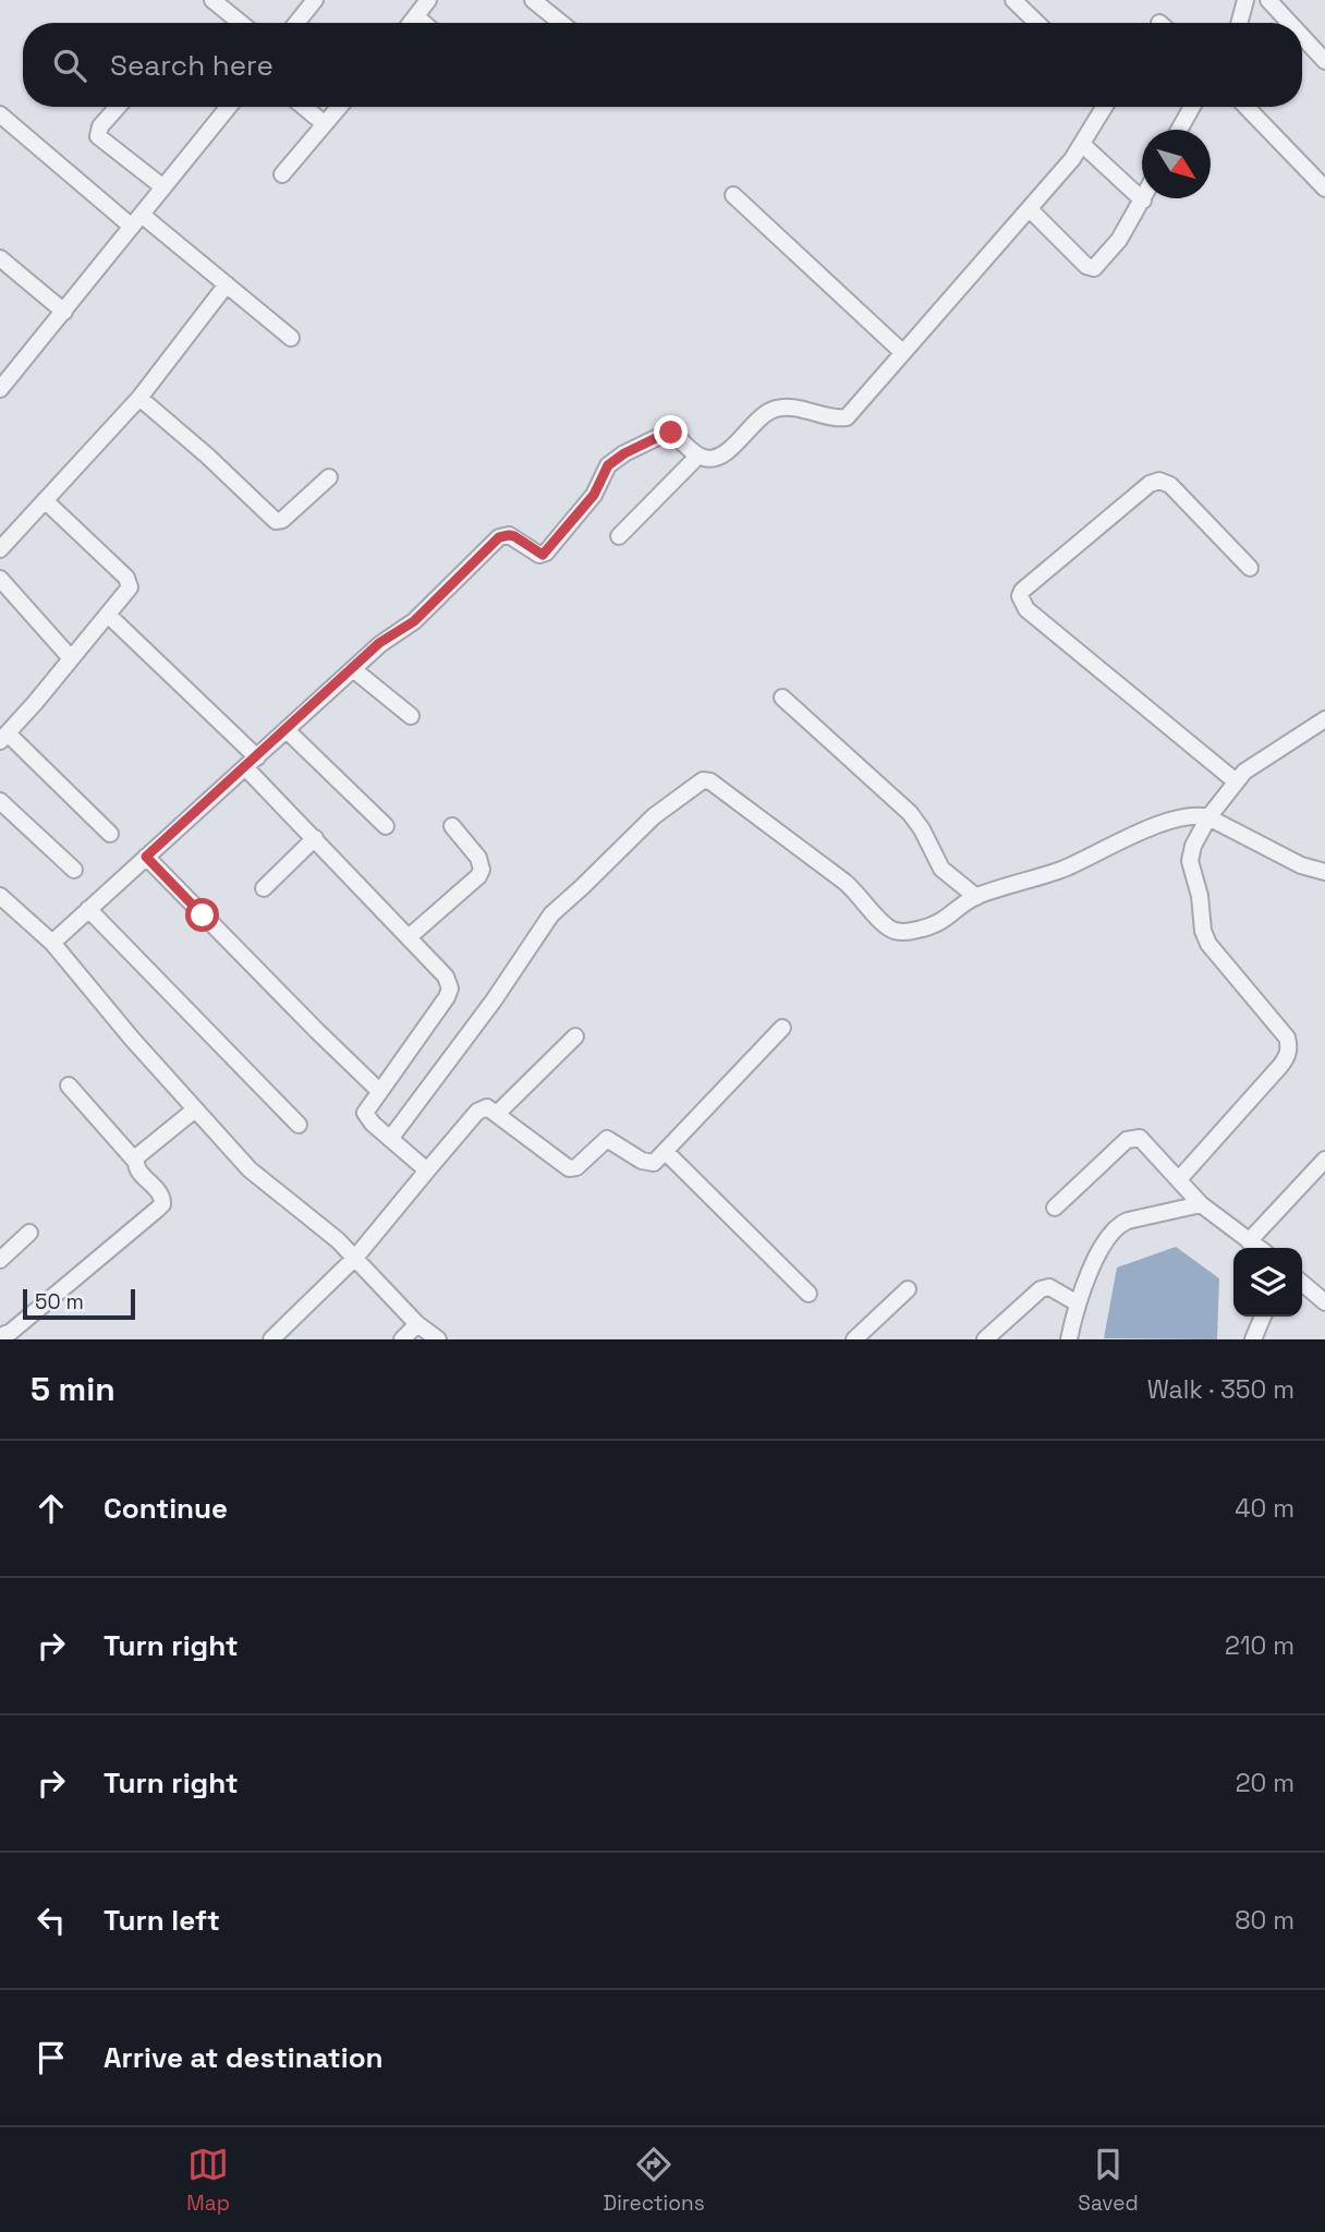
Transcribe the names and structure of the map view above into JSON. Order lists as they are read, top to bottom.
{
  "scale_bar": "50 m",
  "north": "bottom right",
  "page": {
    "search": "Search here",
    "scale": "50 m",
    "heading": ["5 min", "Walk · 350 m"],
    "list": [
      ["Continue", "40 m"],
      ["Turn right", "210 m"],
      ["Turn right", "20 m"],
      ["Turn left", "80 m"],
      "Arrive at destination"
    ],
    "nav": ["Map", "Directions", "Saved"]
  }
}
